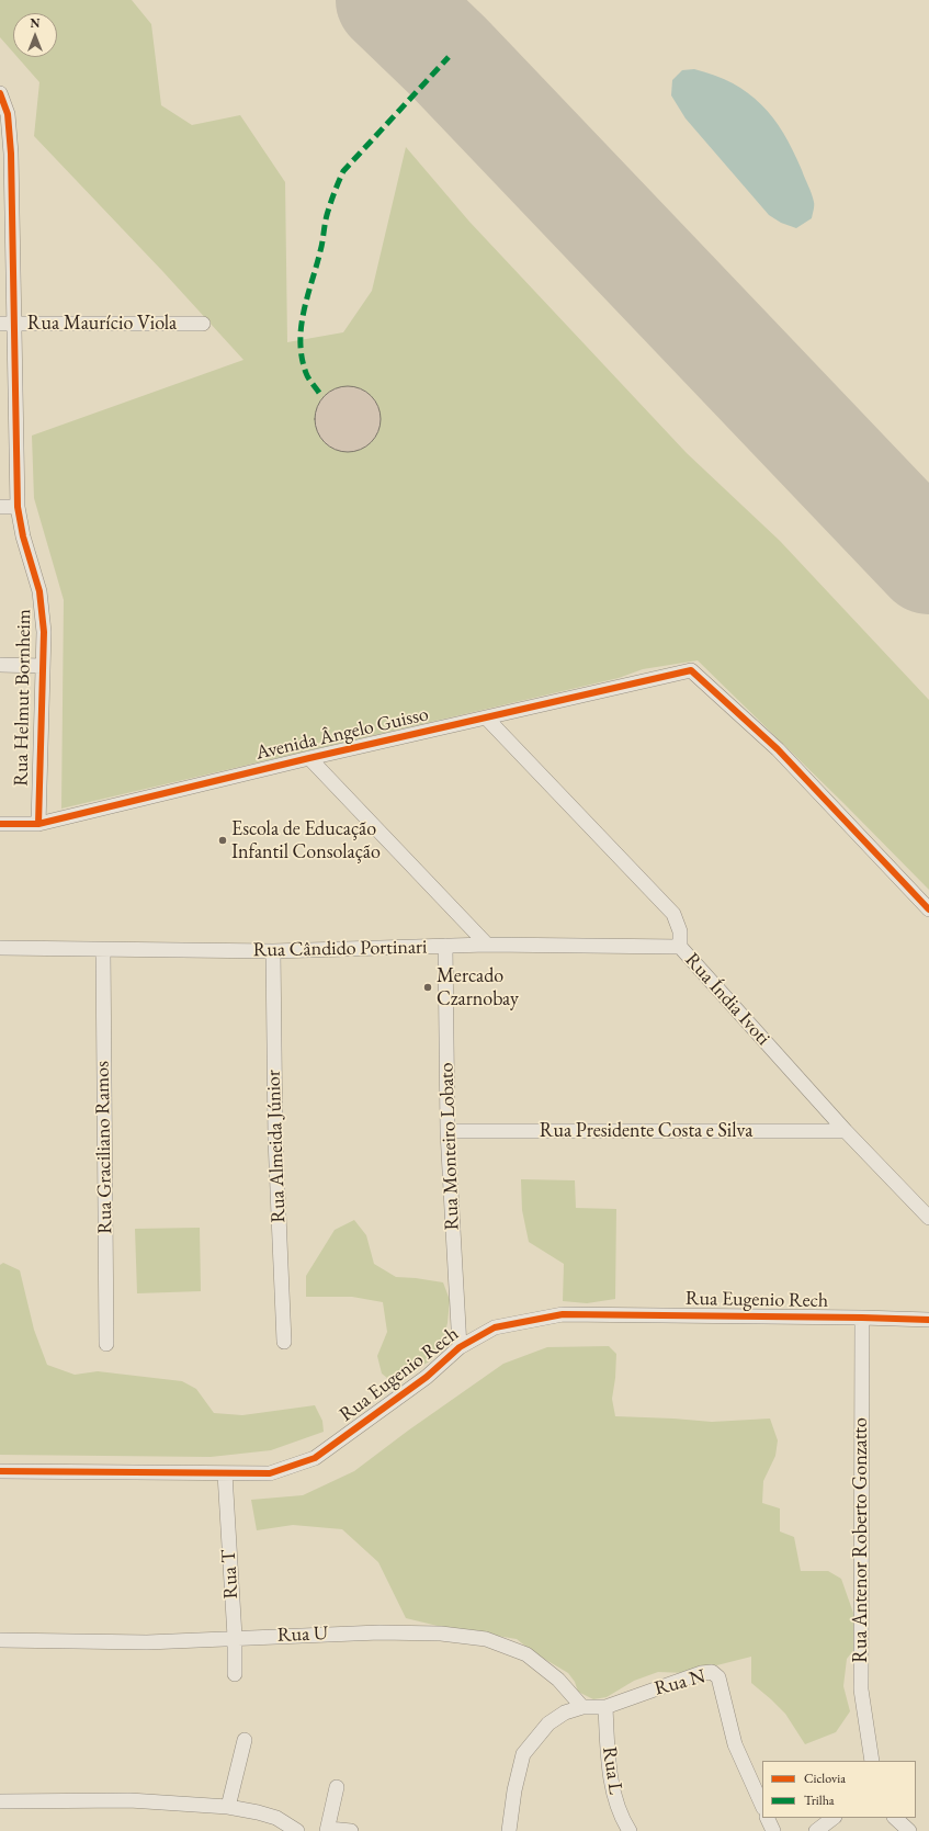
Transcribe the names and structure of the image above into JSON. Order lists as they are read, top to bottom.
{
  "streets": {
    "street": [
      "Rua Maurício Viola",
      "Rua Helmut Bornheim",
      "Avenida Ângelo Guisso",
      "Rua Cândido Portinari",
      "Rua Índia Ivoti",
      "Rua Presidente Costa e Silva",
      "Rua Almeida Júnior",
      "Rua Monteiro Lobato",
      "Rua Graciliano Ramos",
      "Rua Eugenio Rech",
      "Rua Antenor Roberto Gonzatto",
      "Rua T",
      "Rua U",
      "Rua N",
      "Rua L"
    ]
  },
  "crossings": [
    ["Rua Maurício Viola", "Rua Helmut Bornheim"],
    ["Rua Helmut Bornheim", "Avenida Ângelo Guisso"],
    ["Avenida Ângelo Guisso", "Rua Índia Ivoti"],
    ["Rua Cândido Portinari", "Rua Índia Ivoti"],
    ["Rua Cândido Portinari", "Rua Almeida Júnior"],
    ["Rua Cândido Portinari", "Rua Monteiro Lobato"],
    ["Rua Cândido Portinari", "Rua Graciliano Ramos"],
    ["Rua Índia Ivoti", "Rua Presidente Costa e Silva"],
    ["Rua Presidente Costa e Silva", "Rua Monteiro Lobato"],
    ["Rua Monteiro Lobato", "Rua Eugenio Rech"],
    ["Rua Eugenio Rech", "Rua Antenor Roberto Gonzatto"],
    ["Rua Eugenio Rech", "Rua T"],
    ["Rua T", "Rua U"],
    ["Rua U", "Rua N"],
    ["Rua N", "Rua L"]
  ],
  "places": ["Escola de Educação Infantil Consolação", "Mercado Czarnobay"],
  "legend": ["Ciclovia", "Trilha"],
  "north": "top"
}
